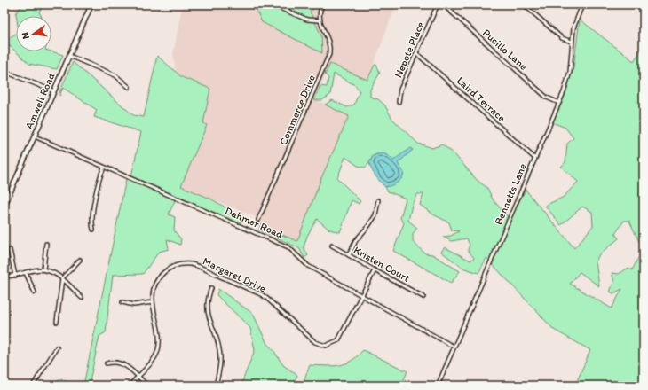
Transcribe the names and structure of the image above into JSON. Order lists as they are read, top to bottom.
{
  "streets": {
    "main road": ["Amwell Road"],
    "street": [
      "Nepote Place",
      "Pucillo Lane",
      "Laird Terrace",
      "Commerce Drive",
      "Bennetts Lane",
      "Dahmer Road",
      "Kristen Court",
      "Margaret Drive"
    ]
  },
  "crossings": [
    ["Nepote Place", "Laird Terrace"],
    ["Pucillo Lane", "Bennetts Lane"],
    ["Laird Terrace", "Bennetts Lane"],
    ["Amwell Road", "Dahmer Road"],
    ["Bennetts Lane", "Dahmer Road"],
    ["Dahmer Road", "Margaret Drive"],
    ["Kristen Court", "Margaret Drive"]
  ],
  "north": "left"
}
